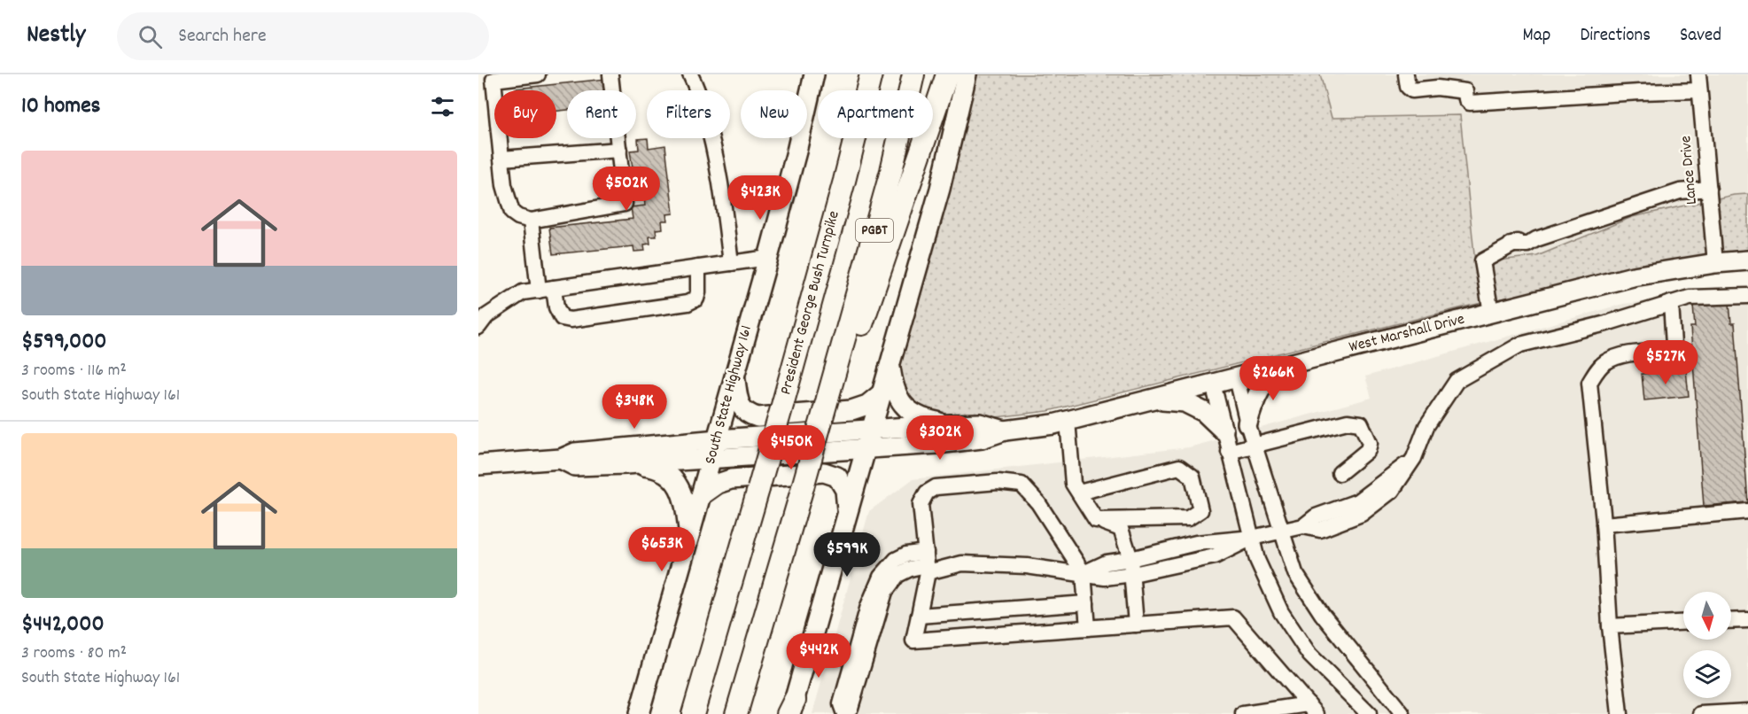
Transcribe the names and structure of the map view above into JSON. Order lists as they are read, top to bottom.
{
  "streets": {
    "highway": ["PGBT", "President George Bush Turnpike"],
    "main road": ["West Marshall Drive", "South State Highway 161"],
    "street": ["Lance Drive"]
  },
  "crossings": [
    ["Lance Drive", "West Marshall Drive"],
    ["West Marshall Drive", "South State Highway 161"]
  ],
  "north": "bottom",
  "page": {
    "header": "Nestly",
    "search": "Search here",
    "nav": ["Map", "Directions", "Saved"],
    "heading": "10 homes",
    "chip": [
      "Buy",
      "Rent",
      "Filters",
      "New",
      "Apartment"
    ],
    "list": [
      {
        "name": "$599,000",
        "note": "3 rooms · 116 m² · South State Highway 161"
      },
      {
        "name": "$442,000",
        "note": "3 rooms · 80 m² · South State Highway 161"
      }
    ],
    "price": [
      "$502K",
      "$423K",
      "$527K",
      "$266K",
      "$348K",
      "$302K",
      "$450K",
      "$653K",
      "$599K",
      "$442K"
    ]
  }
}
